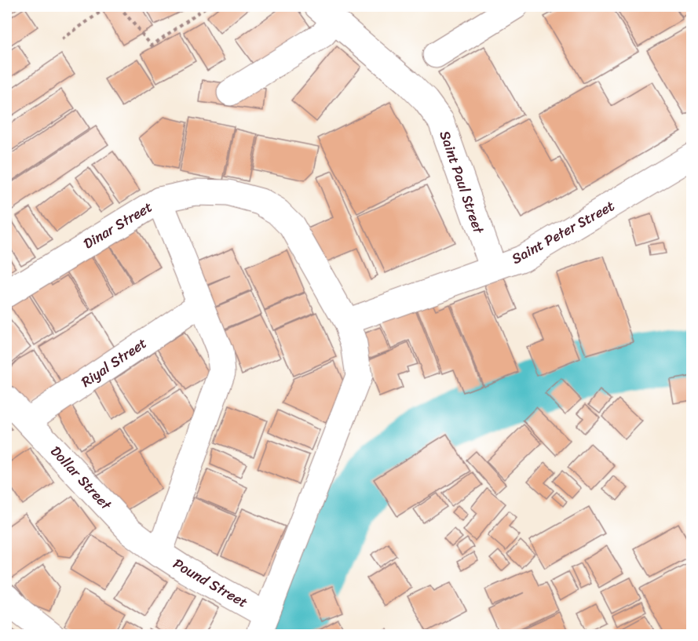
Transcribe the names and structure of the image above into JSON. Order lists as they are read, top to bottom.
{
  "streets": {
    "street": [
      "Saint Paul Street",
      "Dinar Street",
      "Saint Peter Street",
      "Riyal Street",
      "Dollar Street",
      "Pound Street"
    ]
  },
  "crossings": [
    ["Saint Paul Street", "Saint Peter Street"],
    ["Dinar Street", "Saint Peter Street"],
    ["Dinar Street", "Pound Street"],
    ["Saint Peter Street", "Pound Street"],
    ["Riyal Street", "Dollar Street"],
    ["Riyal Street", "Pound Street"],
    ["Dollar Street", "Pound Street"]
  ]
}
